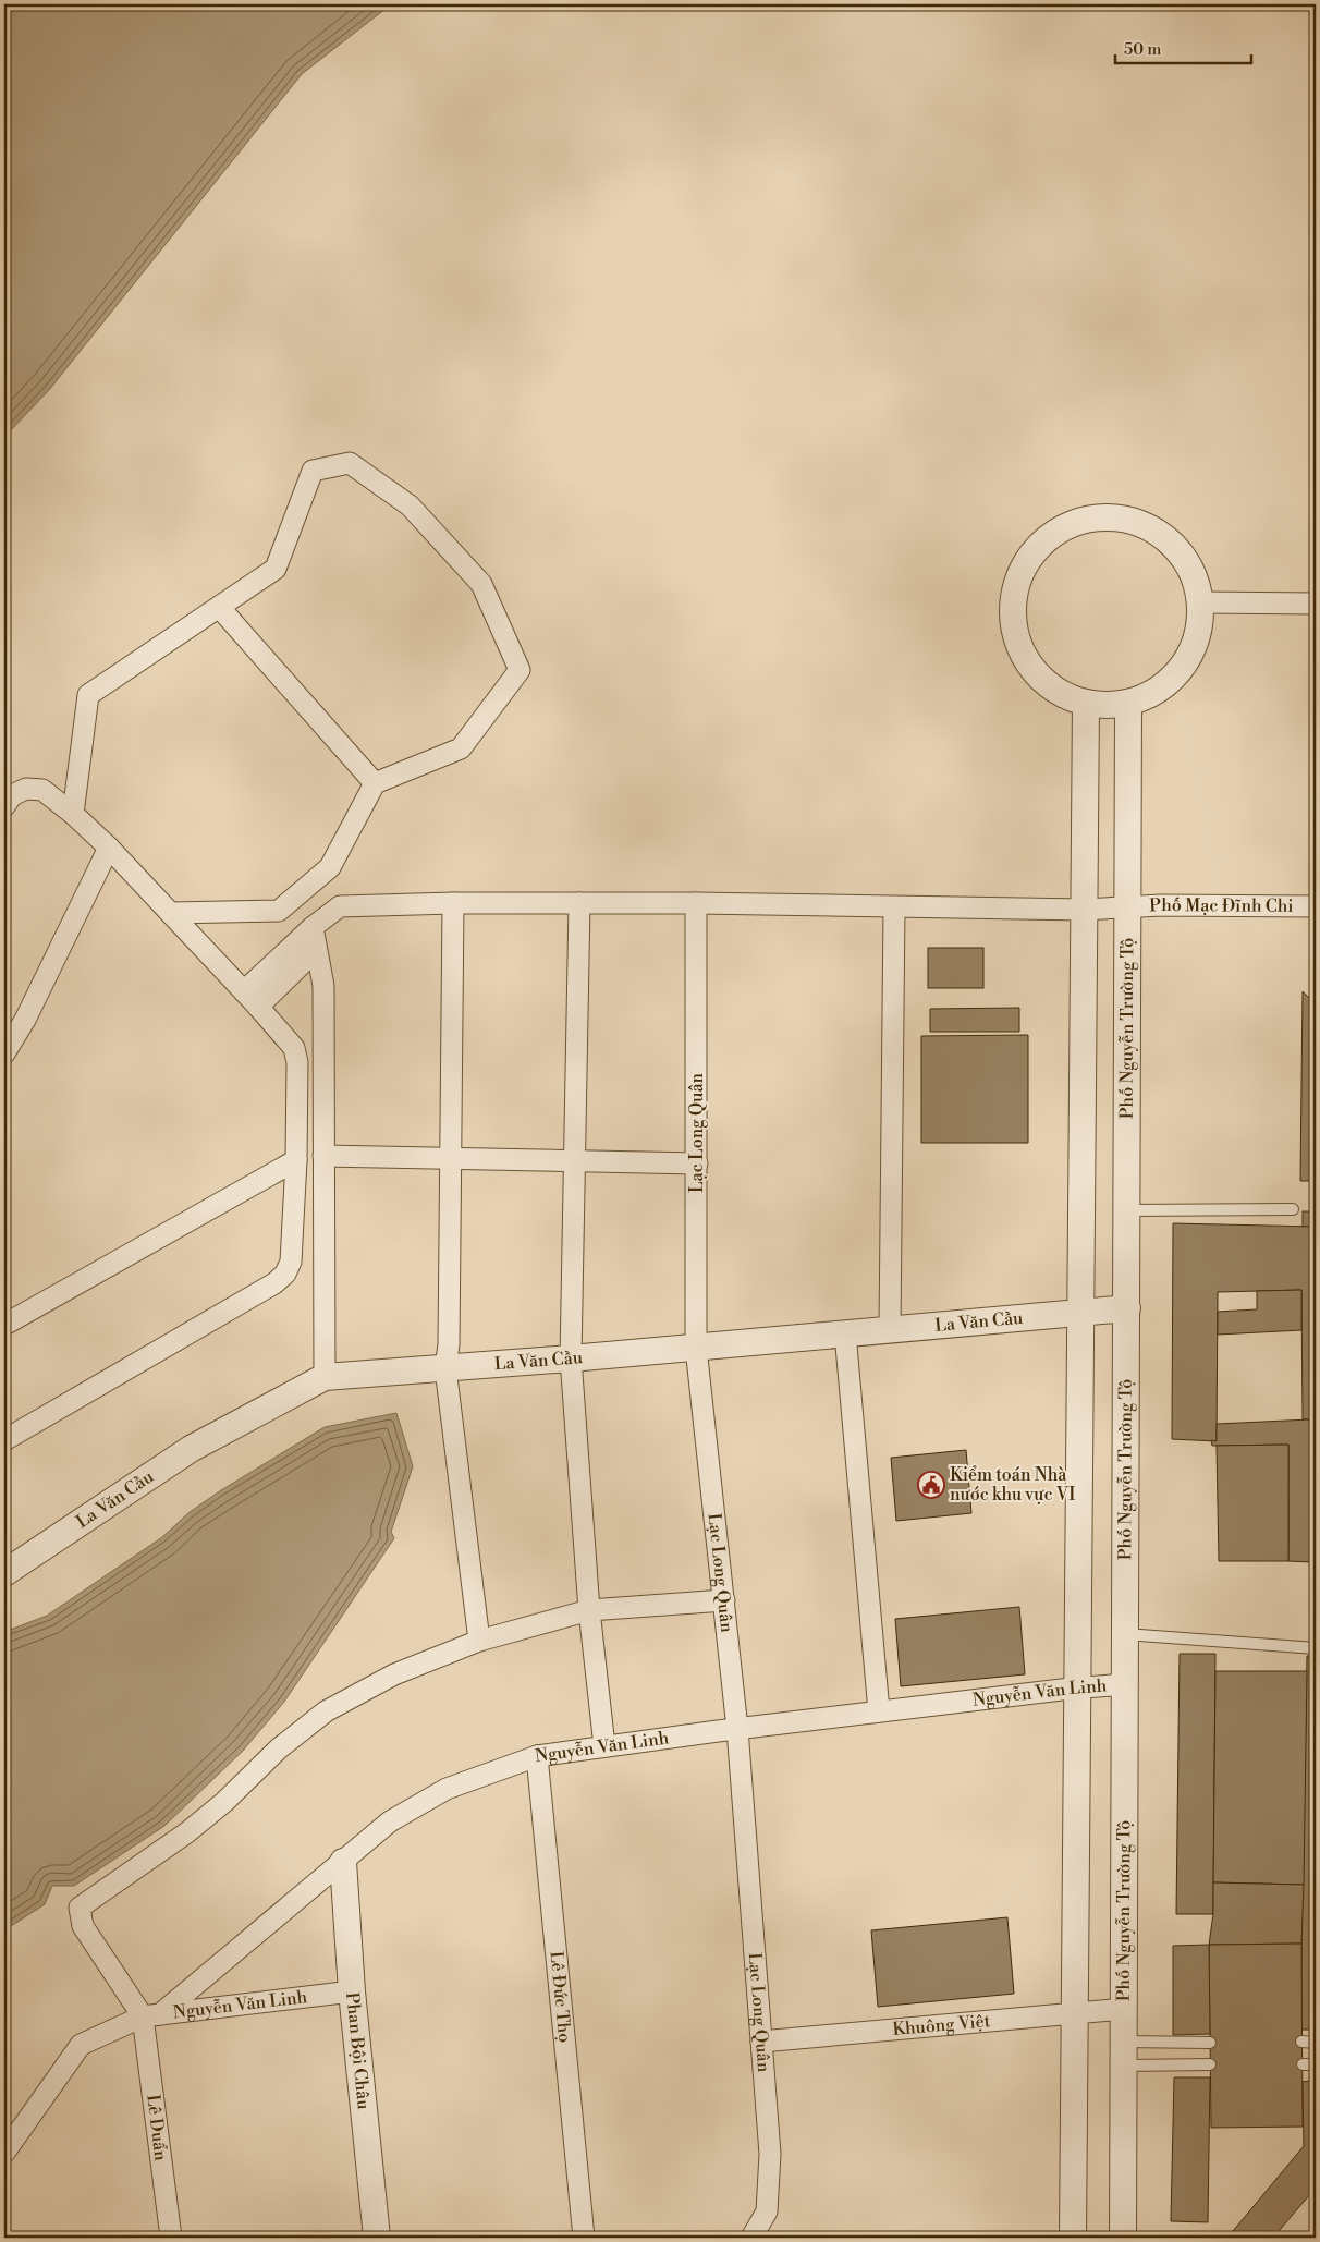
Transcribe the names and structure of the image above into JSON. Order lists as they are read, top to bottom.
{
  "streets": {
    "street": [
      "Phố Mạc Đĩnh Chi",
      "Phố Nguyễn Trường Tộ",
      "Lạc Long Quân",
      "La Văn Cầu",
      "Nguyễn Văn Linh",
      "Lê Đức Thọ",
      "Khuông Việt",
      "Phan Bội Châu",
      "Lê Duẩn"
    ]
  },
  "crossings": [
    ["Phố Mạc Đĩnh Chi", "Phố Nguyễn Trường Tộ"],
    ["Phố Mạc Đĩnh Chi", "Lạc Long Quân"],
    ["Phố Nguyễn Trường Tộ", "La Văn Cầu"],
    ["Phố Nguyễn Trường Tộ", "Nguyễn Văn Linh"],
    ["Phố Nguyễn Trường Tộ", "Khuông Việt"],
    ["Lạc Long Quân", "La Văn Cầu"],
    ["Lạc Long Quân", "Nguyễn Văn Linh"],
    ["Lạc Long Quân", "Khuông Việt"],
    ["Nguyễn Văn Linh", "Lê Đức Thọ"],
    ["Nguyễn Văn Linh", "Phan Bội Châu"],
    ["Nguyễn Văn Linh", "Lê Duẩn"]
  ],
  "places": {
    "public building": ["Kiểm toán Nhà nước khu vực VI"]
  },
  "scale_bar": "50 m"
}
